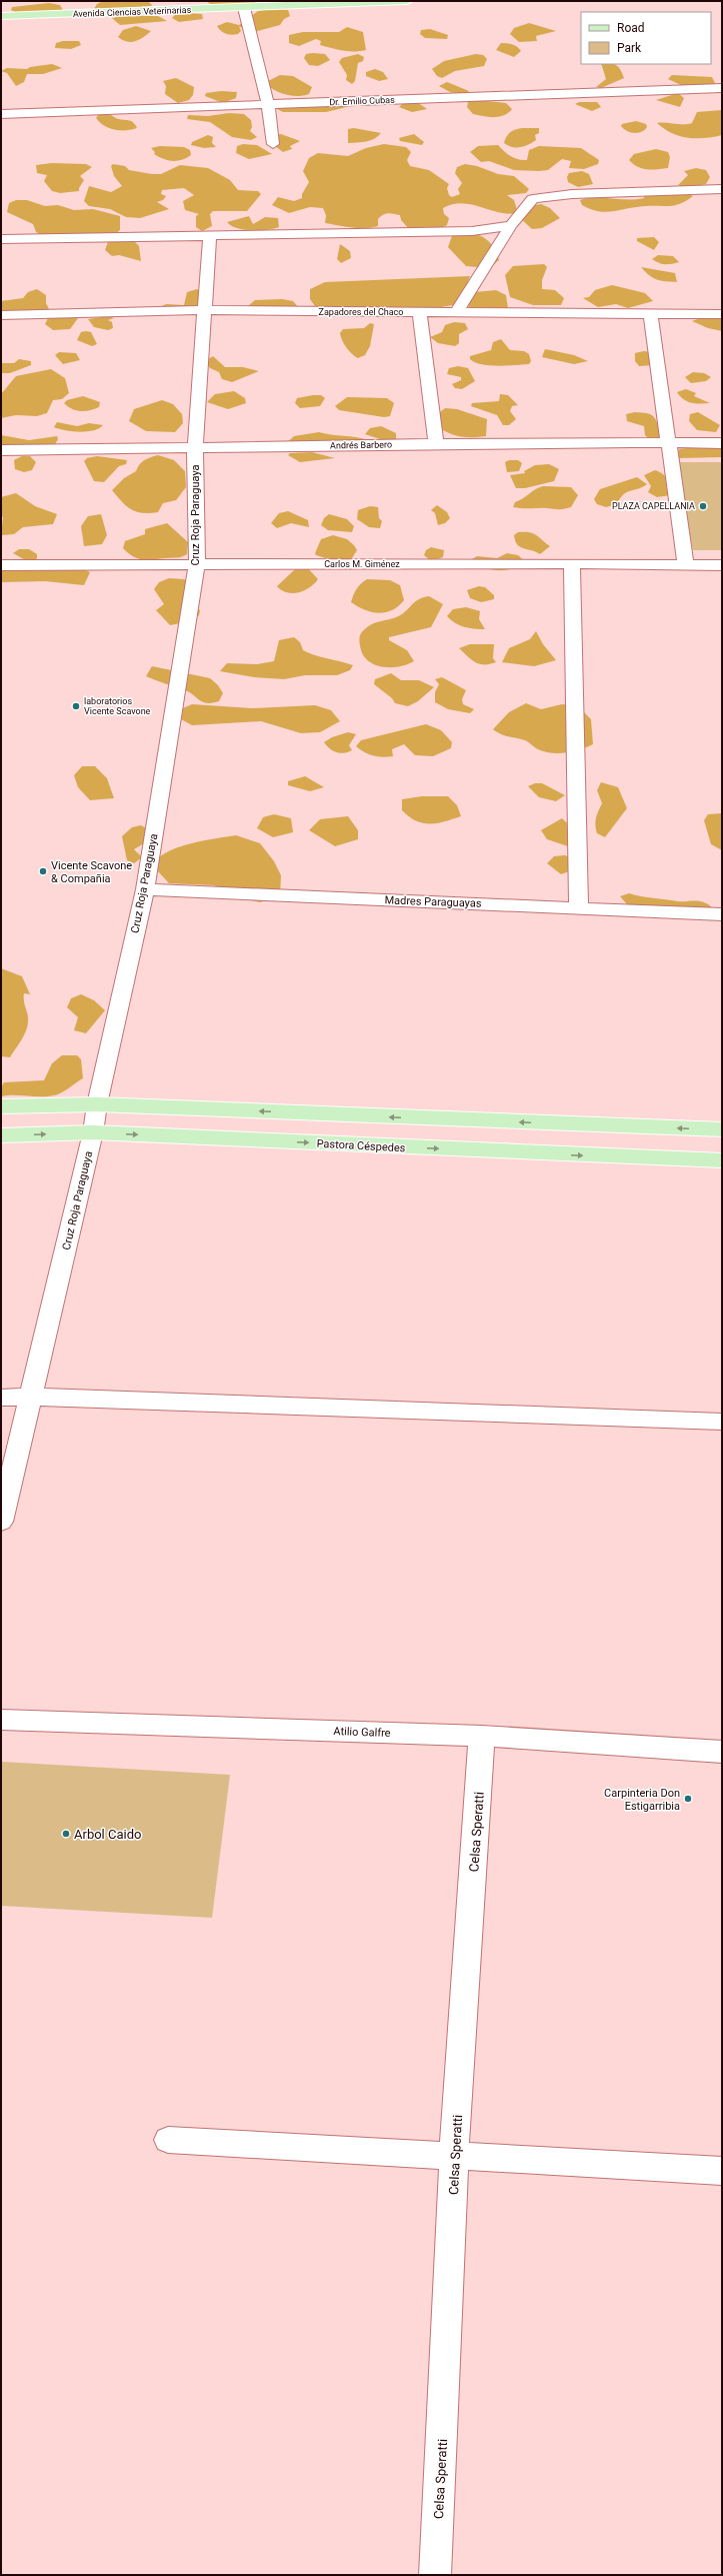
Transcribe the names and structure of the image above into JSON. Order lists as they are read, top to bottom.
{
  "streets": {
    "main road": ["Avenida Ciencias Veterinarias", "Pastora Céspedes"],
    "street": [
      "Dr. Emilio Cubas",
      "Zapadores del Chaco",
      "Andrés Barbero",
      "Cruz Roja Paraguaya",
      "Carlos M. Giménez",
      "Madres Paraguayas",
      "Atilio Galfre",
      "Celsa Speratti"
    ]
  },
  "crossings": [
    ["Zapadores del Chaco", "Cruz Roja Paraguaya"],
    ["Andrés Barbero", "Cruz Roja Paraguaya"],
    ["Cruz Roja Paraguaya", "Carlos M. Giménez"],
    ["Cruz Roja Paraguaya", "Madres Paraguayas"],
    ["Cruz Roja Paraguaya", "Pastora Céspedes"],
    ["Atilio Galfre", "Celsa Speratti"]
  ],
  "places": [
    "PLAZA CAPELLANIA",
    "laboratorios Vicente Scavone",
    "Vicente Scavone & Compañia",
    "Carpinteria Don Estigarribia",
    "Arbol Caido"
  ],
  "legend": ["Road", "Park"]
}
